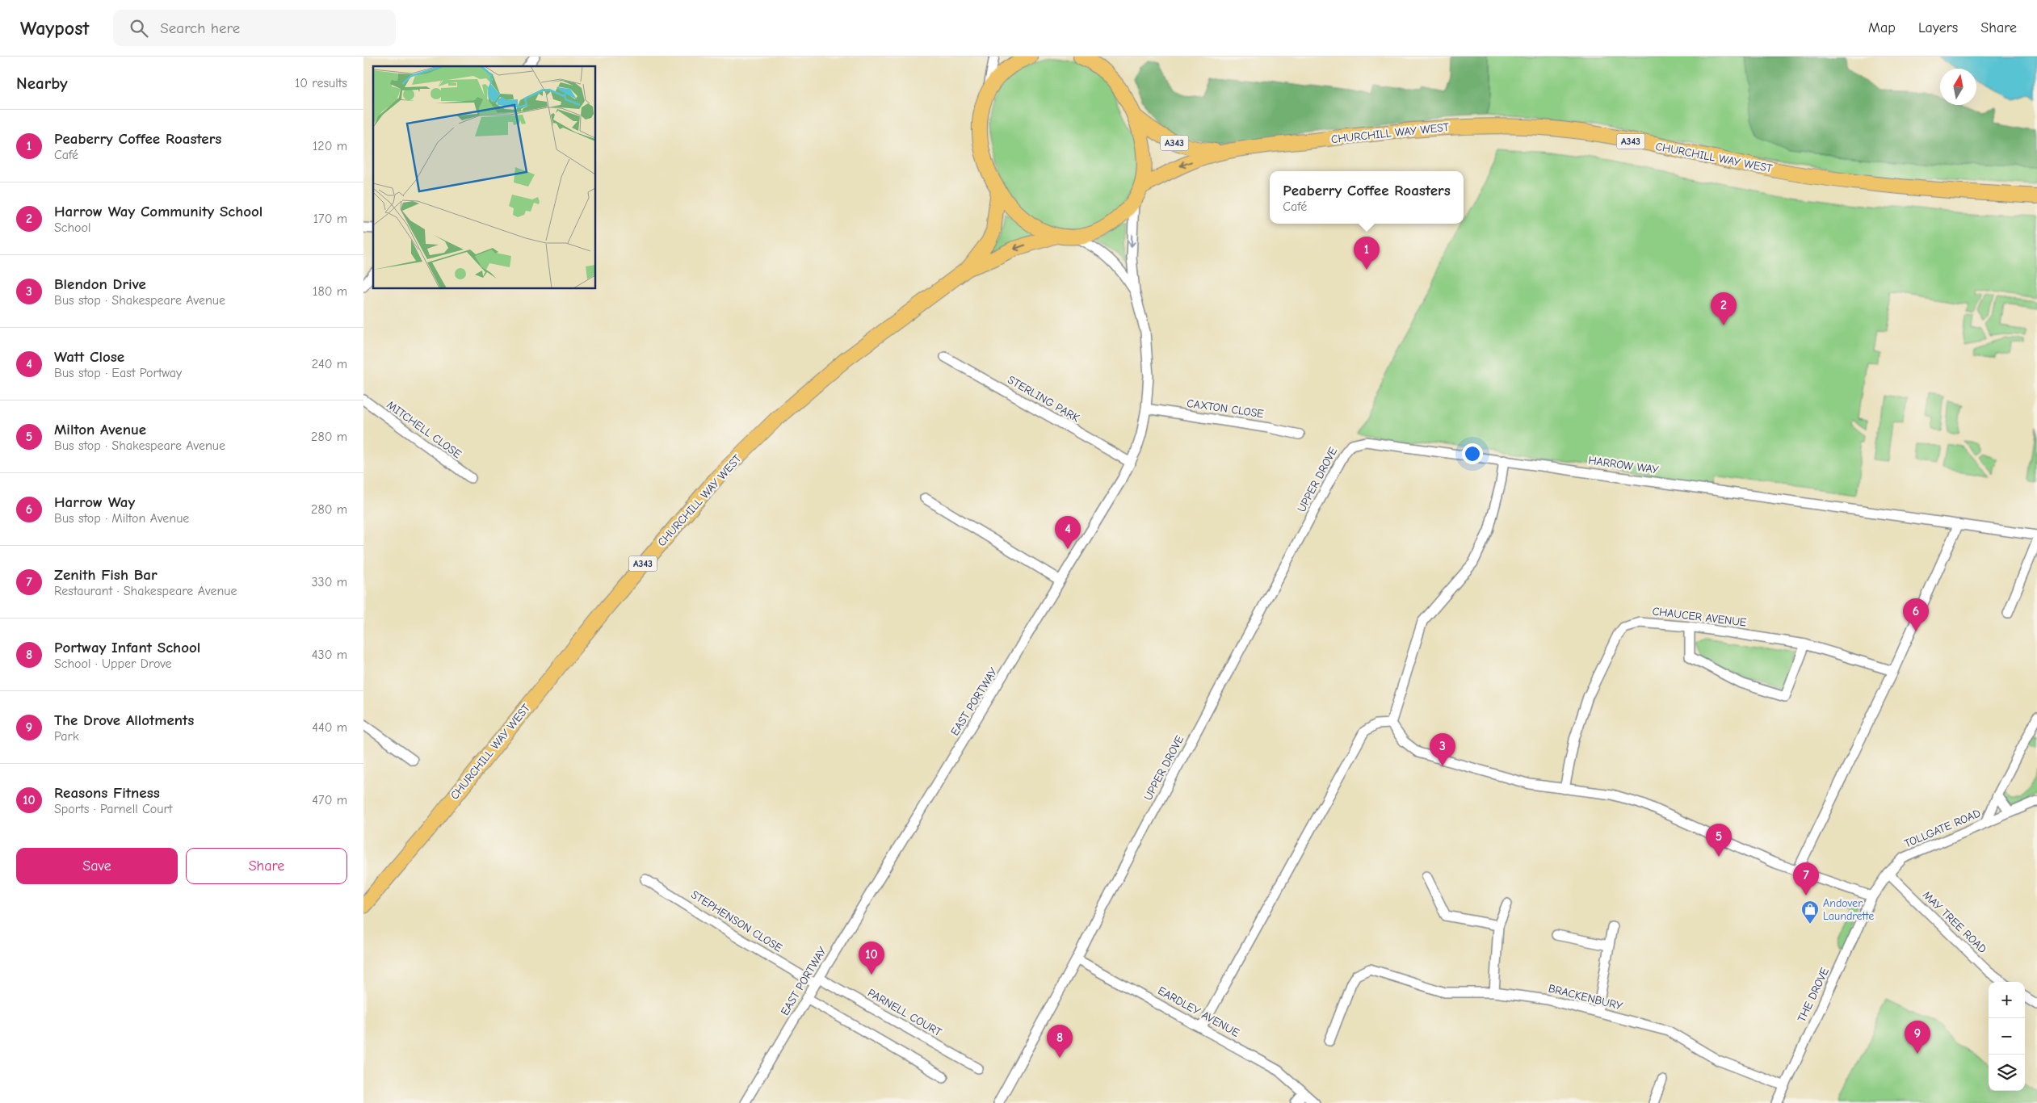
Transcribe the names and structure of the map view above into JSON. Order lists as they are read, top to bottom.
{
  "streets": {
    "main road": ["CHURCHILL WAY WEST", "A343"],
    "street": [
      "STERLING PARK",
      "CAXTON CLOSE",
      "MITCHELL CLOSE",
      "HARROW WAY",
      "UPPER DROVE",
      "CHAUCER AVENUE",
      "EAST PORTWAY",
      "TOLLGATE ROAD",
      "STEPHENSON CLOSE",
      "MAY TREE ROAD",
      "THE DROVE",
      "BRACKENBURY",
      "EARDLEY AVENUE",
      "PARNELL COURT"
    ]
  },
  "crossings": [
    ["STERLING PARK", "EAST PORTWAY"],
    ["CAXTON CLOSE", "EAST PORTWAY"],
    ["HARROW WAY", "UPPER DROVE"],
    ["UPPER DROVE", "EARDLEY AVENUE"],
    ["EAST PORTWAY", "STEPHENSON CLOSE"],
    ["EAST PORTWAY", "PARNELL COURT"],
    ["TOLLGATE ROAD", "MAY TREE ROAD"],
    ["TOLLGATE ROAD", "THE DROVE"],
    ["STEPHENSON CLOSE", "PARNELL COURT"],
    ["THE DROVE", "BRACKENBURY"]
  ],
  "places": {
    "shop": ["Andover Laundrette"]
  },
  "north": "top",
  "page": {
    "header": "Waypost",
    "search": "Search here",
    "nav": ["Map", "Layers", "Share"],
    "heading": ["Nearby", "10 results"],
    "list": [
      {
        "mark": "1",
        "name": "Peaberry Coffee Roasters",
        "note": "Café",
        "value": "120 m"
      },
      {
        "mark": "2",
        "name": "Harrow Way Community School",
        "note": "School",
        "value": "170 m"
      },
      {
        "mark": "3",
        "name": "Blendon Drive",
        "note": "Bus stop · Shakespeare Avenue",
        "value": "180 m"
      },
      {
        "mark": "4",
        "name": "Watt Close",
        "note": "Bus stop · East Portway",
        "value": "240 m"
      },
      {
        "mark": "5",
        "name": "Milton Avenue",
        "note": "Bus stop · Shakespeare Avenue",
        "value": "280 m"
      },
      {
        "mark": "6",
        "name": "Harrow Way",
        "note": "Bus stop · Milton Avenue",
        "value": "280 m"
      },
      {
        "mark": "7",
        "name": "Zenith Fish Bar",
        "note": "Restaurant · Shakespeare Avenue",
        "value": "330 m"
      },
      {
        "mark": "8",
        "name": "Portway Infant School",
        "note": "School · Upper Drove",
        "value": "430 m"
      },
      {
        "mark": "9",
        "name": "The Drove Allotments",
        "note": "Park",
        "value": "440 m"
      },
      {
        "mark": "10",
        "name": "Reasons Fitness",
        "note": "Sports · Parnell Court",
        "value": "470 m"
      }
    ],
    "popup": ["Peaberry Coffee Roasters", "Café"],
    "pins": [
      "1",
      "2",
      "4",
      "6",
      "3",
      "5",
      "7",
      "10",
      "9",
      "8"
    ],
    "buttons": ["Save", "Share"],
    "map_buttons": ["+", "−"]
  }
}
